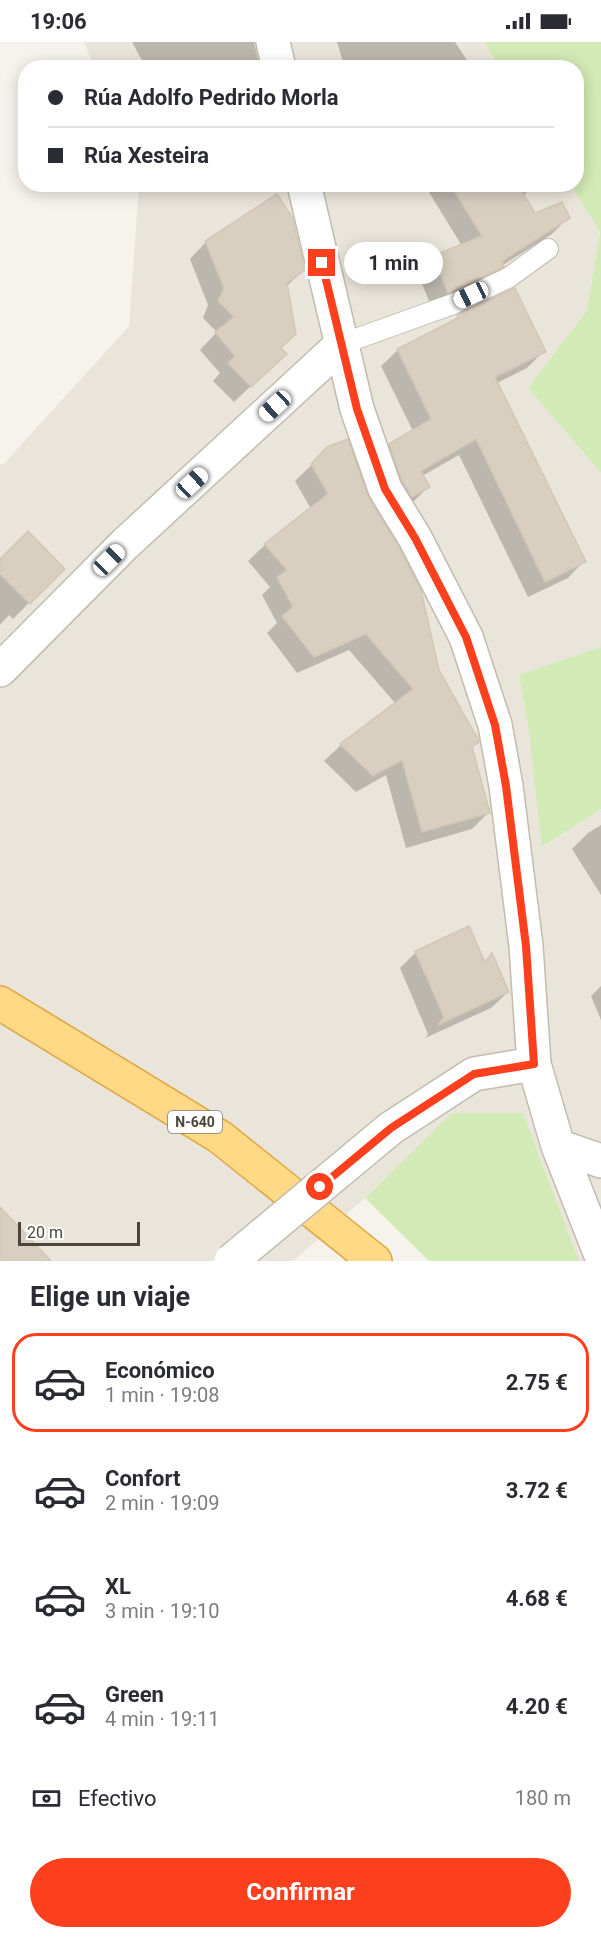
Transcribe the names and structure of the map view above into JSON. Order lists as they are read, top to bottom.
{
  "streets": {
    "highway": ["N-640"]
  },
  "scale_bar": "20 m",
  "page": {
    "status": "19:06",
    "banner": ["Rúa Adolfo Pedrido Morla", "Rúa Xesteira"],
    "bubble": "1 min",
    "scale": "20 m",
    "heading": "Elige un viaje",
    "list": [
      {
        "name": "Económico",
        "note": "1 min · 19:08",
        "value": "2.75 €"
      },
      {
        "name": "Confort",
        "note": "2 min · 19:09",
        "value": "3.72 €"
      },
      {
        "name": "XL",
        "note": "3 min · 19:10",
        "value": "4.68 €"
      },
      {
        "name": "Green",
        "note": "4 min · 19:11",
        "value": "4.20 €"
      }
    ],
    "pay": ["Efectivo", "180 m"],
    "buttons": "Confirmar"
  }
}
